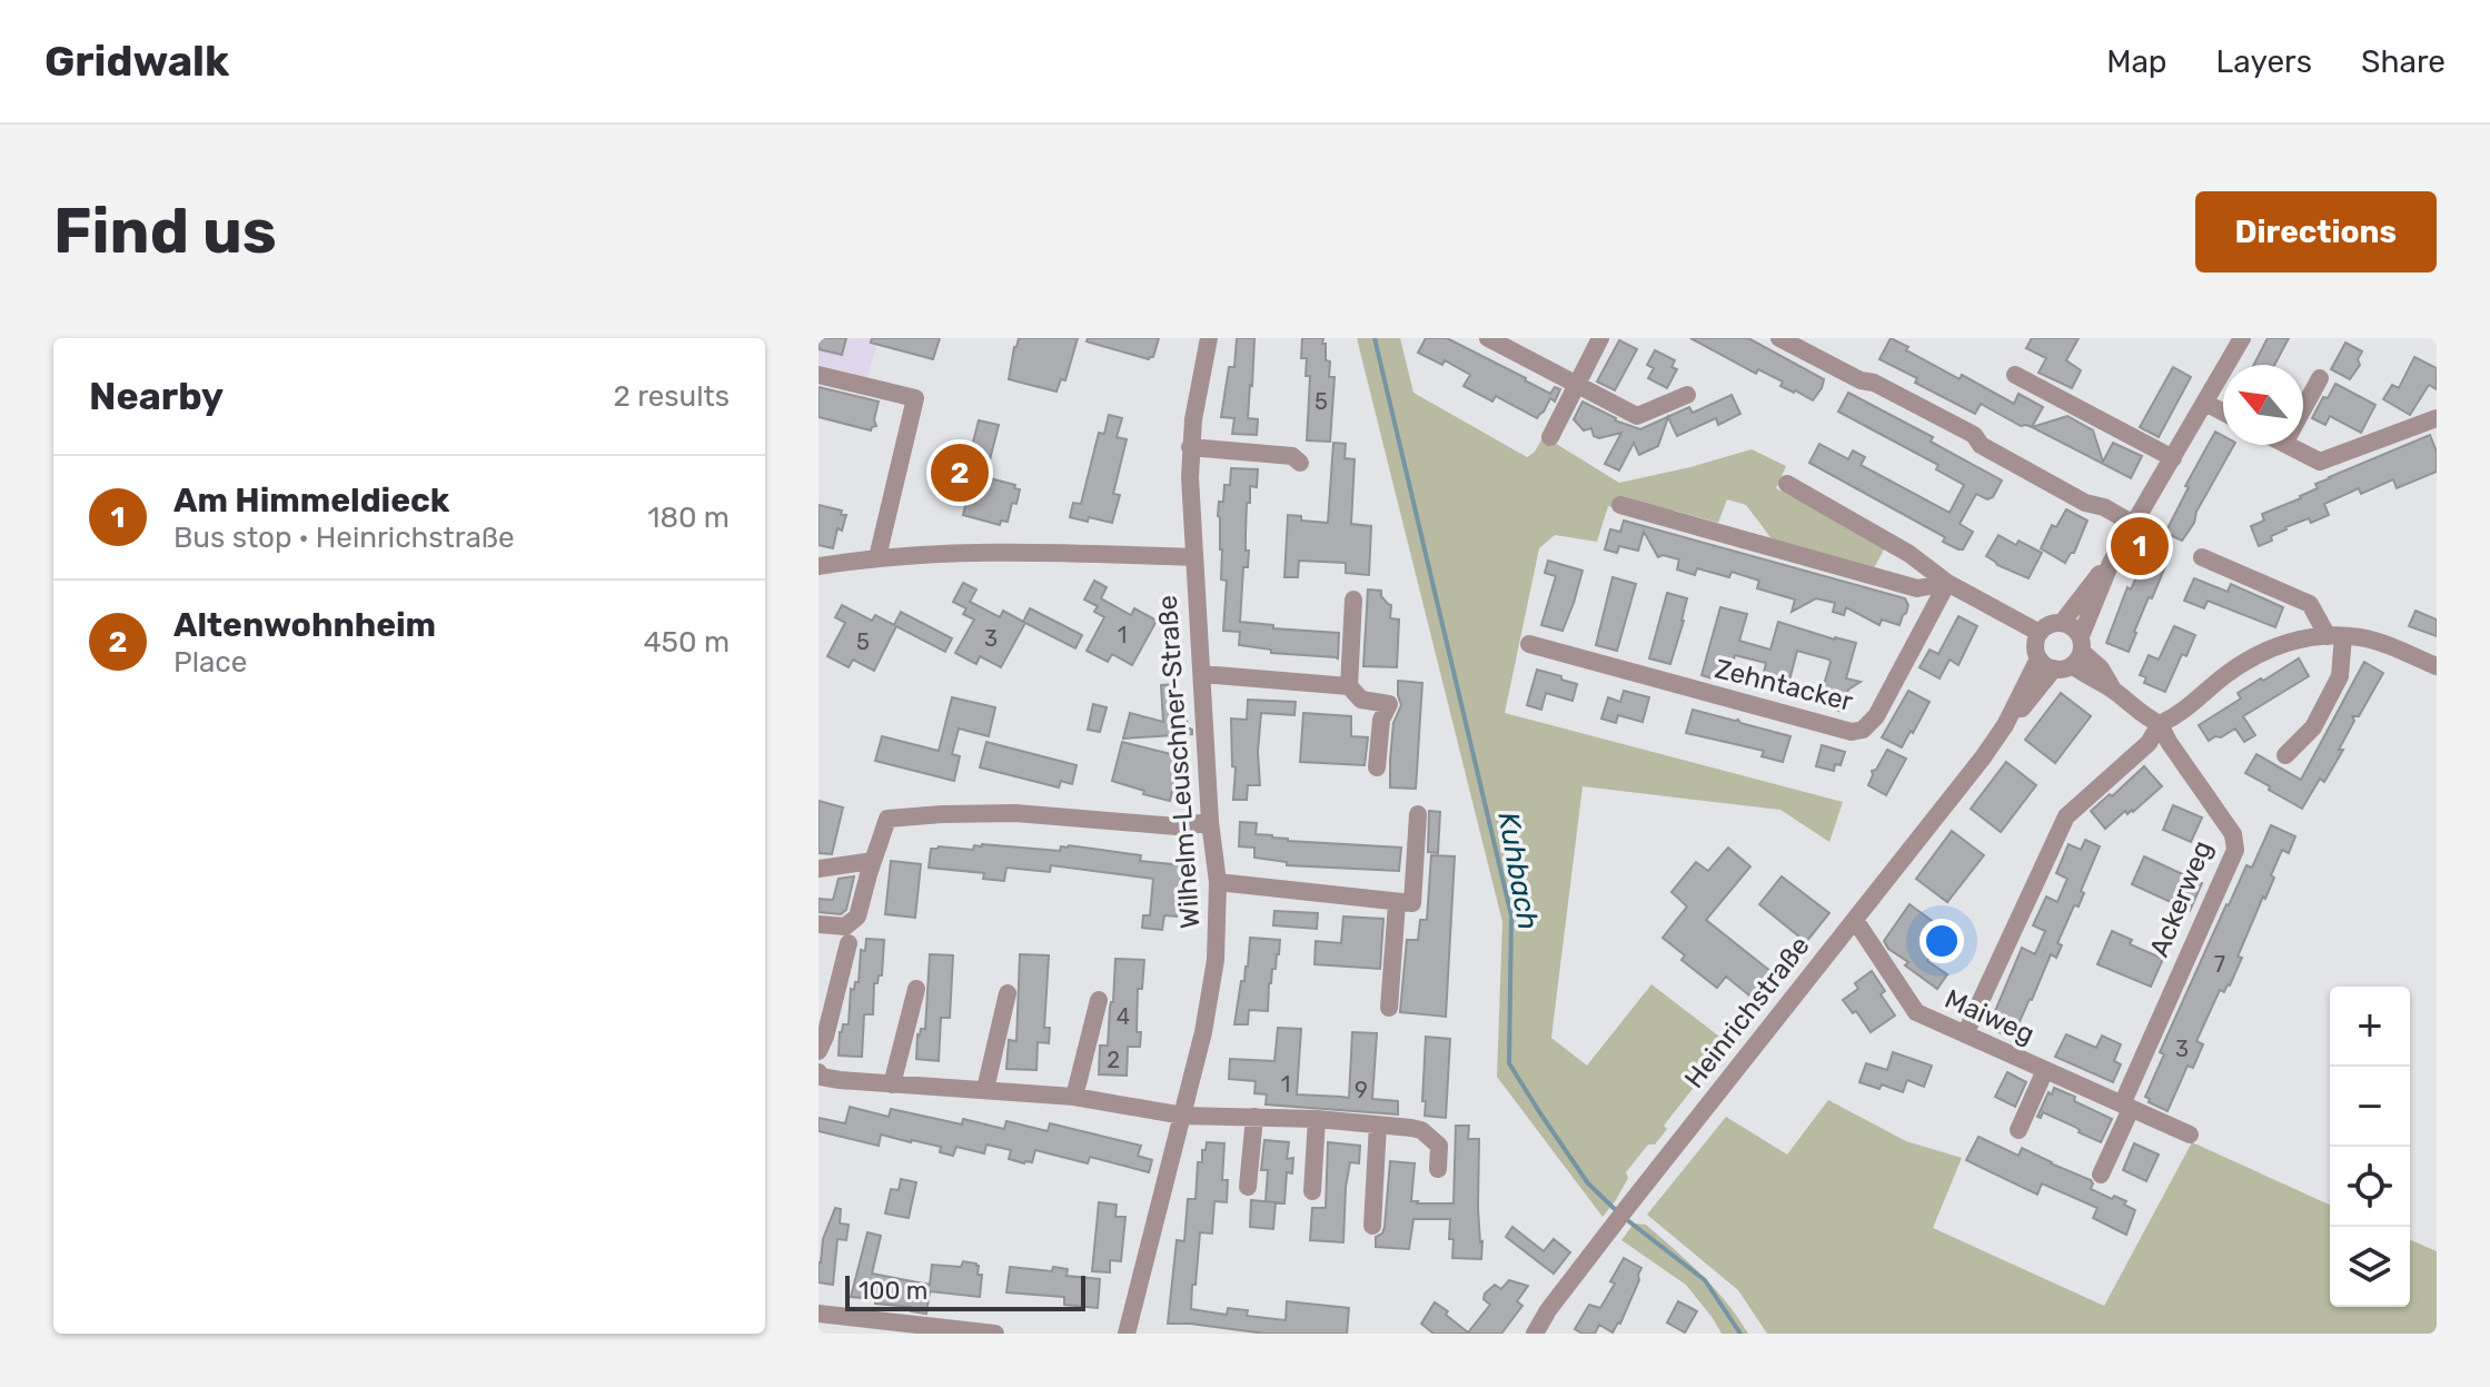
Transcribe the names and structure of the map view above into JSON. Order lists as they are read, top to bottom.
{
  "streets": {
    "street": [
      "Zehntacker",
      "Wilhelm-Leuschner-Straße",
      "Ackerweg",
      "Heinrichstraße",
      "Maiweg"
    ]
  },
  "crossings": [
    ["Ackerweg", "Maiweg"],
    ["Heinrichstraße", "Maiweg"]
  ],
  "water": ["Kuhbach"],
  "house_numbers": [
    "5",
    "1",
    "3",
    "5",
    "7",
    "4",
    "3",
    "2",
    "1",
    "9"
  ],
  "scale_bar": "100 m",
  "north": "top left",
  "page": {
    "header": "Gridwalk",
    "nav": ["Map", "Layers", "Share"],
    "buttons": "Directions",
    "title": "Find us",
    "heading": ["Nearby", "2 results"],
    "pins": ["2", "1"],
    "list": [
      {
        "mark": "1",
        "name": "Am Himmeldieck",
        "note": "Bus stop · Heinrichstraße",
        "value": "180 m"
      },
      {
        "mark": "2",
        "name": "Altenwohnheim",
        "note": "Place",
        "value": "450 m"
      }
    ],
    "map_buttons": ["+", "−"],
    "scale": "100 m"
  }
}
